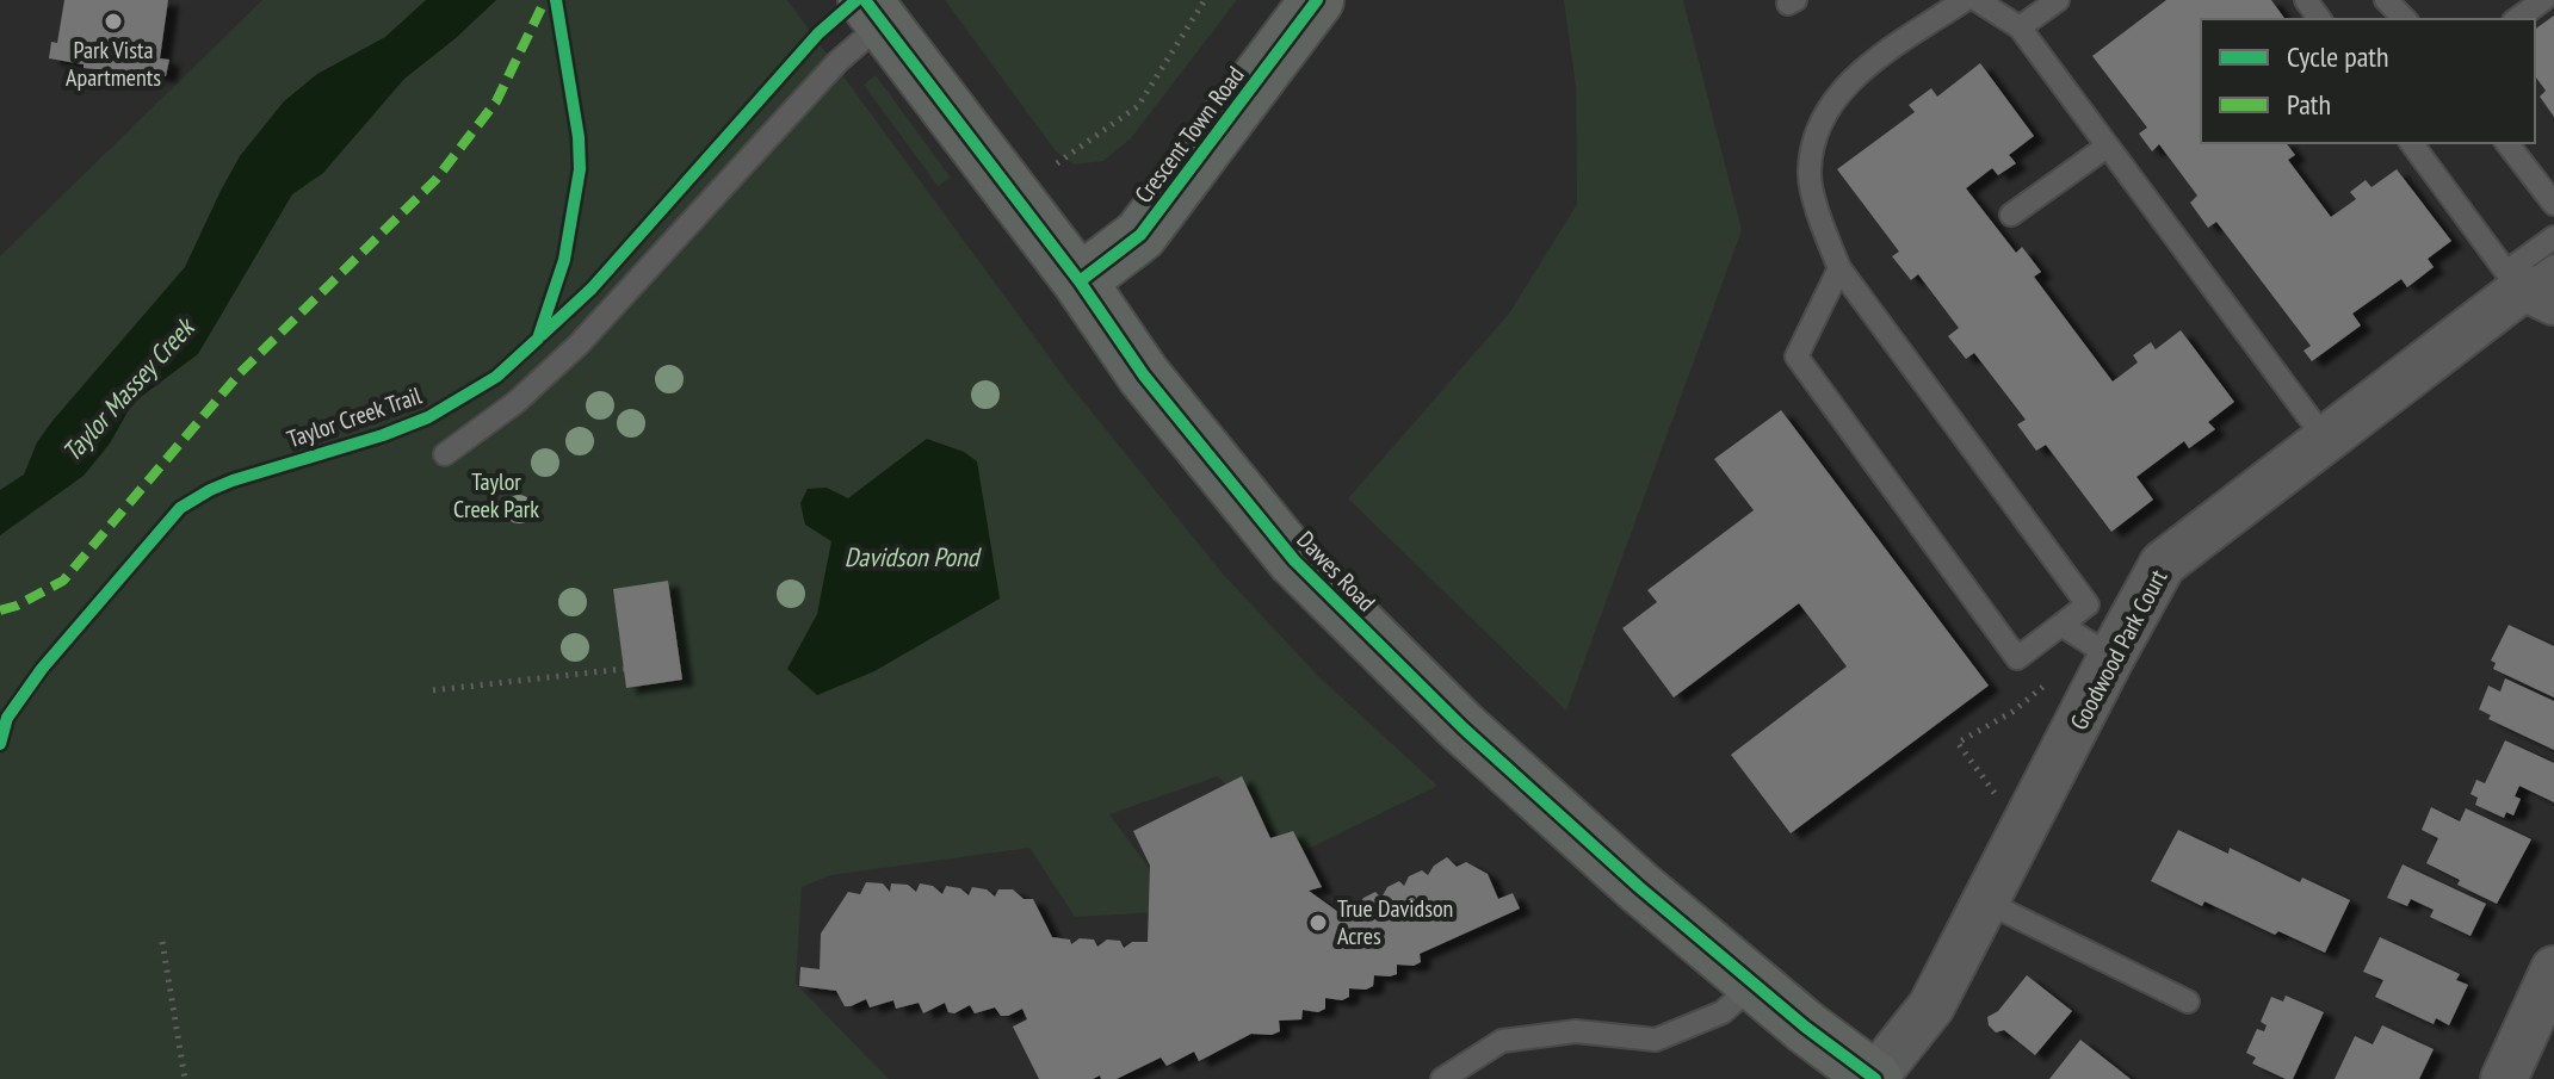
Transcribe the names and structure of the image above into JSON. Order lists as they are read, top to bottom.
{
  "streets": {
    "street": ["Crescent Town Road", "Dawes Road", "Goodwood Park Court"],
    "cycle path": ["Taylor Creek Trail"]
  },
  "crossings": [
    ["Crescent Town Road", "Dawes Road"],
    ["Dawes Road", "Goodwood Park Court"]
  ],
  "water": ["Taylor Massey Creek", "Davidson Pond"],
  "parks": ["Taylor Creek Park"],
  "places": ["Park Vista Apartments", "True Davidson Acres"],
  "legend": ["Cycle path", "Path"]
}
